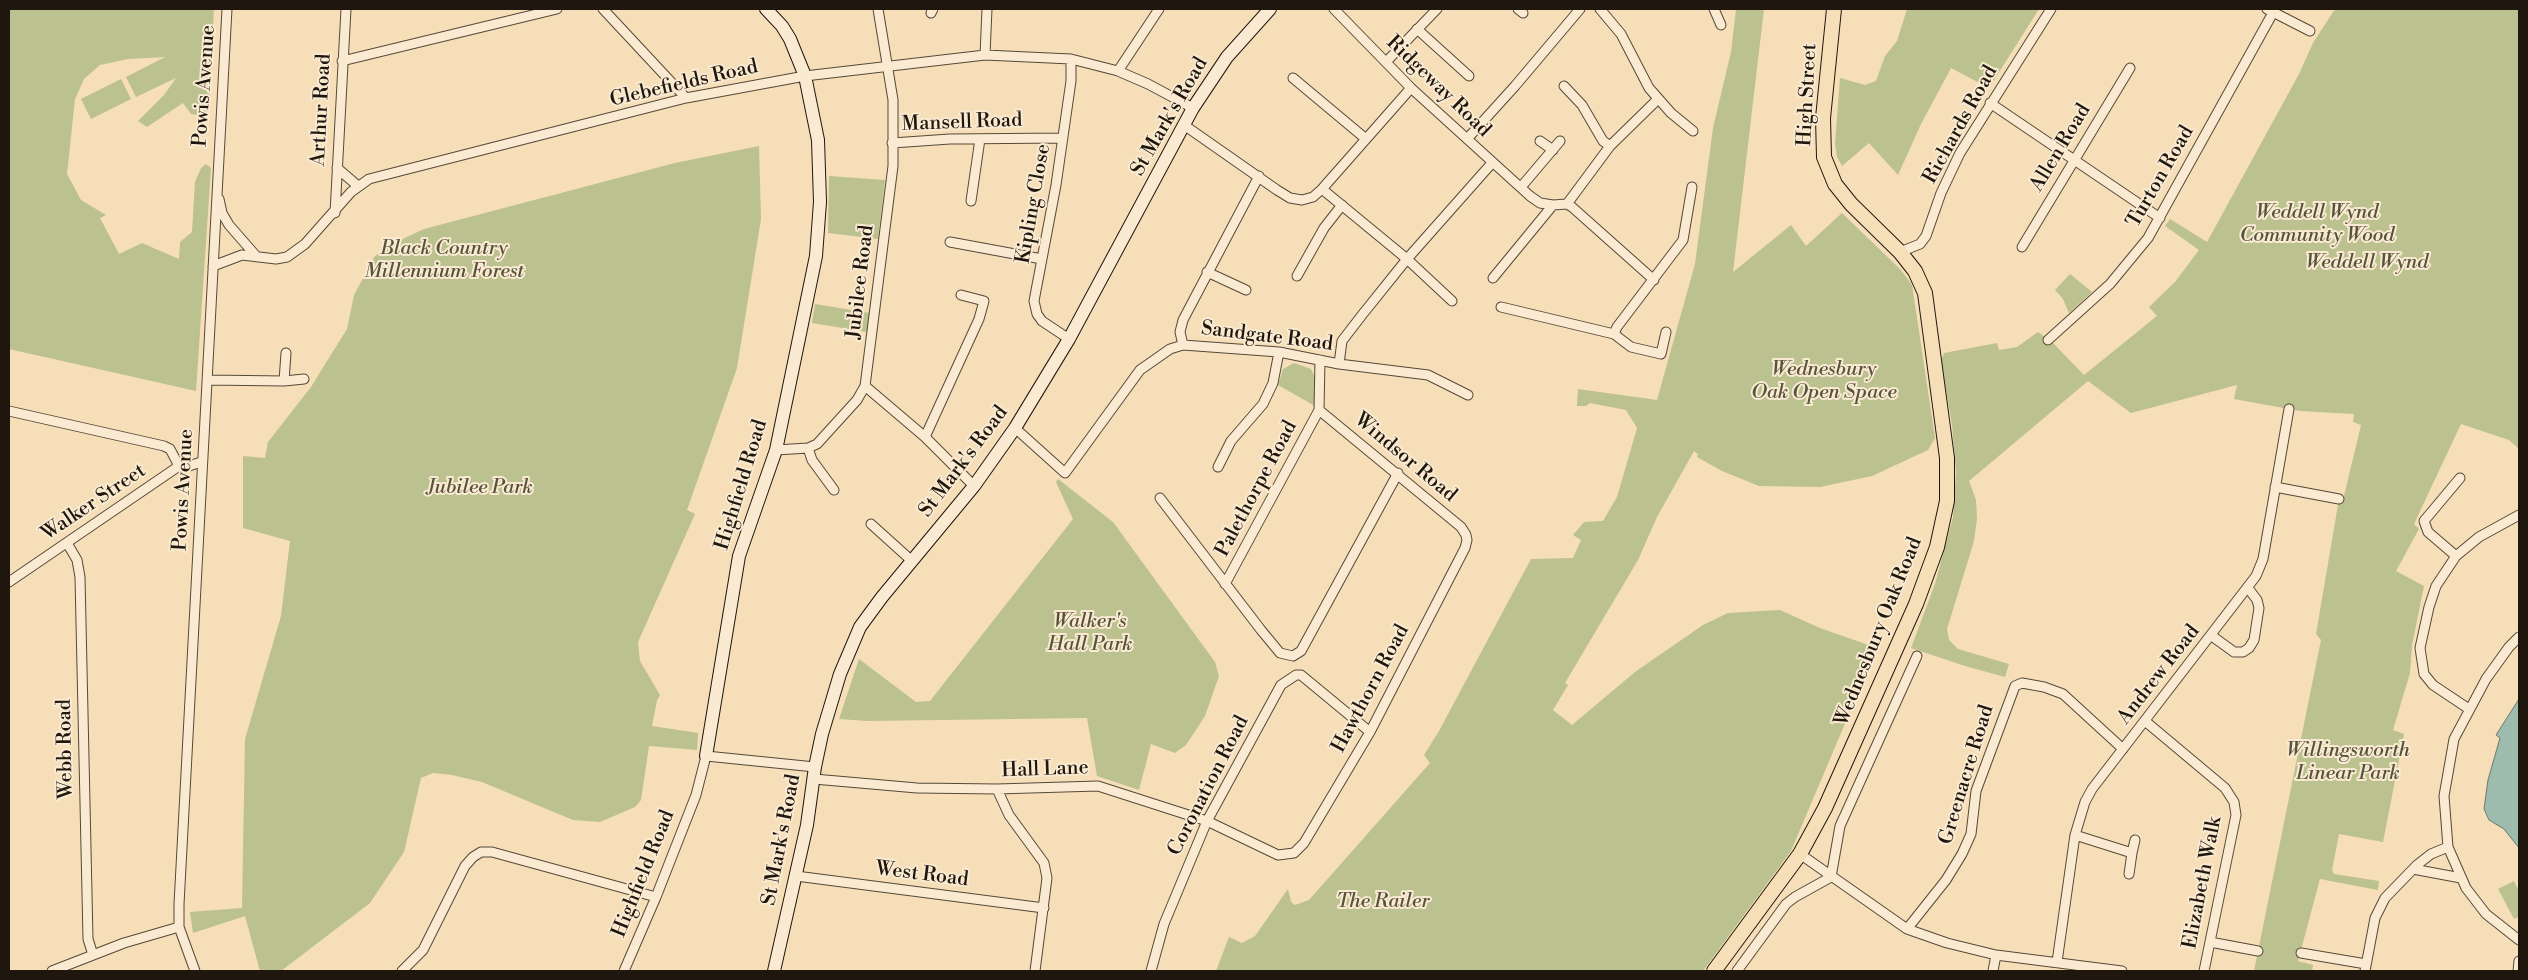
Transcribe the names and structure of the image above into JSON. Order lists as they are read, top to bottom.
{
  "streets": {
    "main road": ["High Street", "Wednesbury Oak Road"],
    "street": [
      "Glebefields Road",
      "Powis Avenue",
      "Ridgeway Road",
      "Arthur Road",
      "St Mark's Road",
      "Mansell Road",
      "Richards Road",
      "Allen Road",
      "Turton Road",
      "Kipling Close",
      "Jubilee Road",
      "Sandgate Road",
      "Windsor Road",
      "Highfield Road",
      "Palethorpe Road",
      "Walker Street",
      "Andrew Road",
      "Hawthorn Road",
      "Webb Road",
      "Hall Lane",
      "Greenacre Road",
      "Coronation Road",
      "West Road",
      "Elizabeth Walk"
    ]
  },
  "crossings": [
    ["Glebefields Road", "Powis Avenue"],
    ["Glebefields Road", "Arthur Road"],
    ["Glebefields Road", "St Mark's Road"],
    ["Glebefields Road", "Kipling Close"],
    ["Glebefields Road", "Jubilee Road"],
    ["Glebefields Road", "Highfield Road"],
    ["Powis Avenue", "Walker Street"],
    ["High Street", "Richards Road"],
    ["High Street", "Wednesbury Oak Road"],
    ["St Mark's Road", "Kipling Close"],
    ["St Mark's Road", "Sandgate Road"],
    ["St Mark's Road", "Hall Lane"],
    ["St Mark's Road", "West Road"],
    ["Mansell Road", "Kipling Close"],
    ["Mansell Road", "Jubilee Road"],
    ["Windsor Road", "Palethorpe Road"],
    ["Windsor Road", "Hawthorn Road"],
    ["Highfield Road", "Hall Lane"],
    ["Walker Street", "Webb Road"],
    ["Andrew Road", "Greenacre Road"],
    ["Andrew Road", "Elizabeth Walk"],
    ["Hawthorn Road", "Hall Lane"],
    ["Hawthorn Road", "Coronation Road"],
    ["Hall Lane", "Coronation Road"]
  ],
  "parks": [
    "Weddell Wynd Community Wood",
    "Black Country Millennium Forest",
    "Weddell Wynd",
    "Wednesbury Oak Open Space",
    "Jubilee Park",
    "Walker's Hall Park",
    "Willingsworth Linear Park",
    "The Railer"
  ]
}
